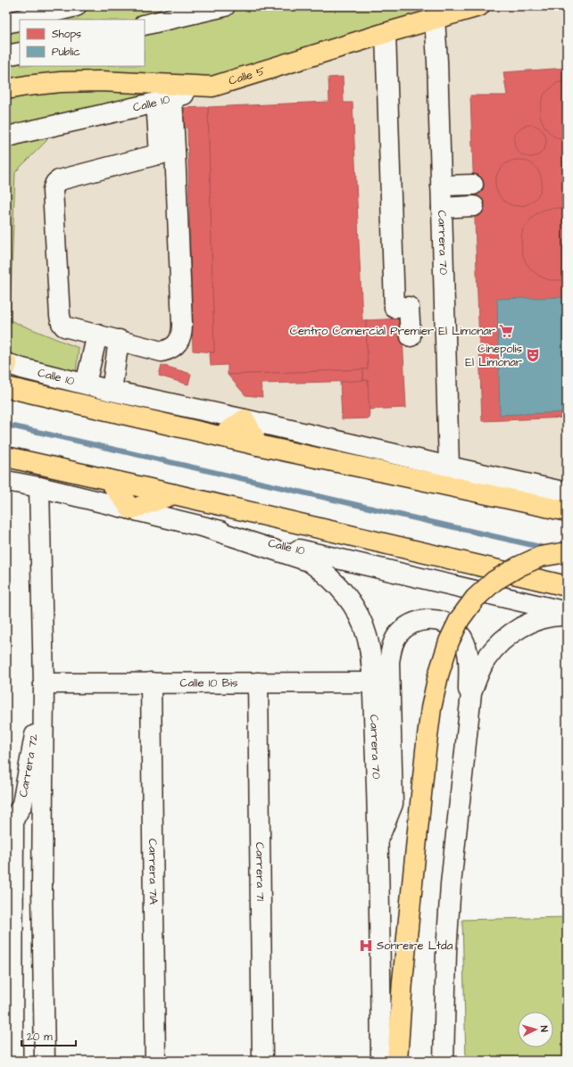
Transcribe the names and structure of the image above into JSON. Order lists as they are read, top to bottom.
{
  "streets": {
    "main road": ["Calle 5", "Calle 10"],
    "street": [
      "Carrera 70",
      "Calle 10 Bis",
      "Carrera 72",
      "Carrera 71A",
      "Carrera 71"
    ]
  },
  "crossings": [
    ["Calle 5", "Calle 10"],
    ["Calle 5", "Carrera 70"],
    ["Calle 10", "Carrera 70"],
    ["Calle 10", "Carrera 72"],
    ["Carrera 70", "Calle 10 Bis"],
    ["Calle 10 Bis", "Carrera 72"],
    ["Calle 10 Bis", "Carrera 71A"],
    ["Calle 10 Bis", "Carrera 71"]
  ],
  "places": {
    "supermarket": ["Centro Comercial Premier El Limonar"],
    "theatre": ["Cinepolis El Limonar"],
    "hospital": ["Sonreire Ltda"]
  },
  "legend": ["Shops", "Public"],
  "scale_bar": "20 m",
  "north": "right"
}
